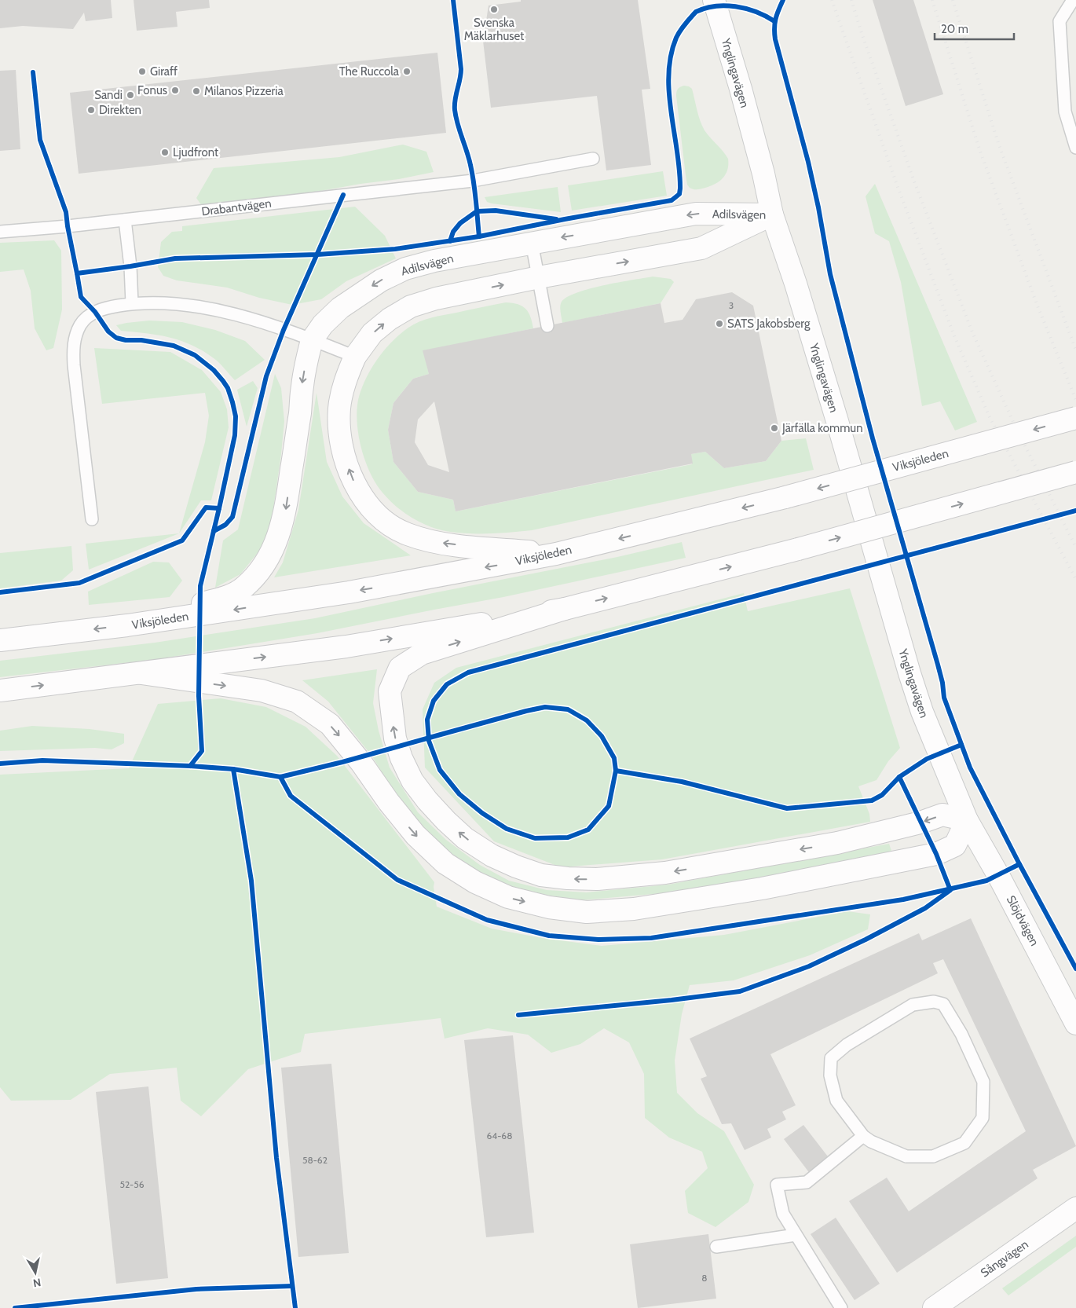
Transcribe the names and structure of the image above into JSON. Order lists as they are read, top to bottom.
{
  "streets": {
    "main road": [
      "Ynglingavägen",
      "Adilsvägen",
      "Viksjöleden",
      "Slöjdvägen",
      "Sångvägen"
    ],
    "lane": ["Drabantvägen"]
  },
  "crossings": [
    ["Ynglingavägen", "Adilsvägen"],
    ["Ynglingavägen", "Slöjdvägen"],
    ["Adilsvägen", "Viksjöleden"]
  ],
  "places": [
    "Svenska Mäklarhuset",
    "Giraff",
    "The Ruccola",
    "Fonus",
    "Milanos Pizzeria",
    "Sandi",
    "Direkten",
    "Ljudfront",
    "SATS Jakobsberg",
    "Järfälla kommun"
  ],
  "house_numbers": [
    "3",
    "64-68",
    "58-62",
    "52-56",
    "8"
  ],
  "scale_bar": "20 m",
  "north": "bottom"
}
